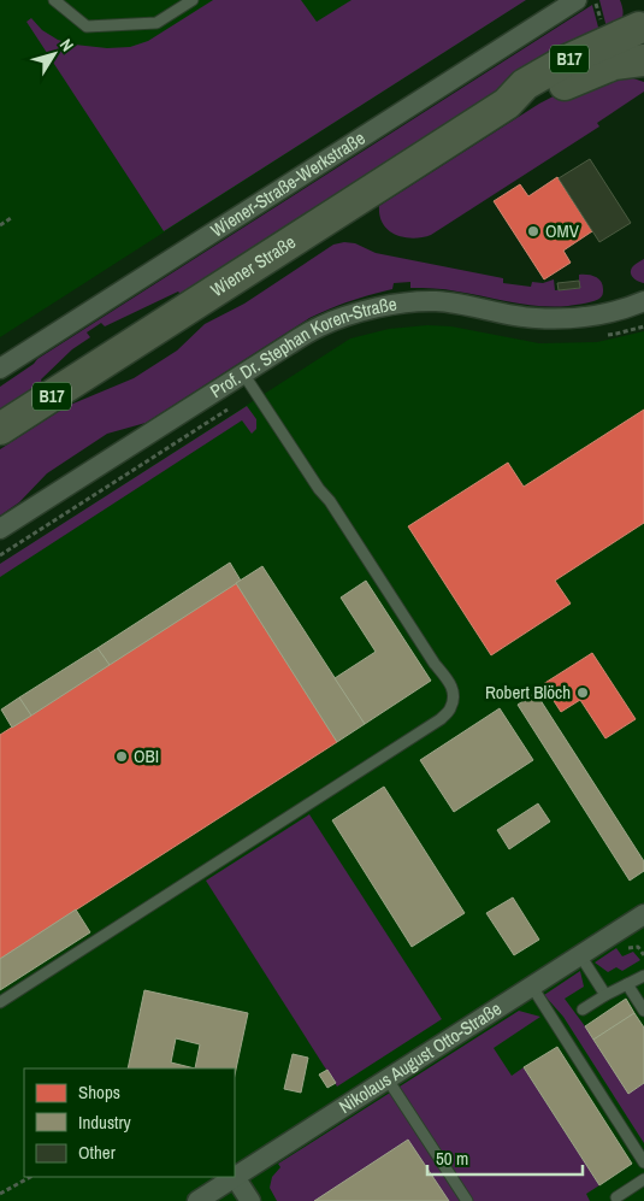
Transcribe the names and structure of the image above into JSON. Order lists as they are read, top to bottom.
{
  "streets": {
    "main road": ["B17", "Wiener Straße"],
    "street": ["Wiener-Straße-Werkstraße", "Prof. Dr. Stephan Koren-Straße", "Nikolaus August Otto-Straße"]
  },
  "places": ["OMV", "Robert Blöch", "OBI"],
  "legend": ["Shops", "Industry", "Other"],
  "scale_bar": "50 m",
  "north": "top right"
}
